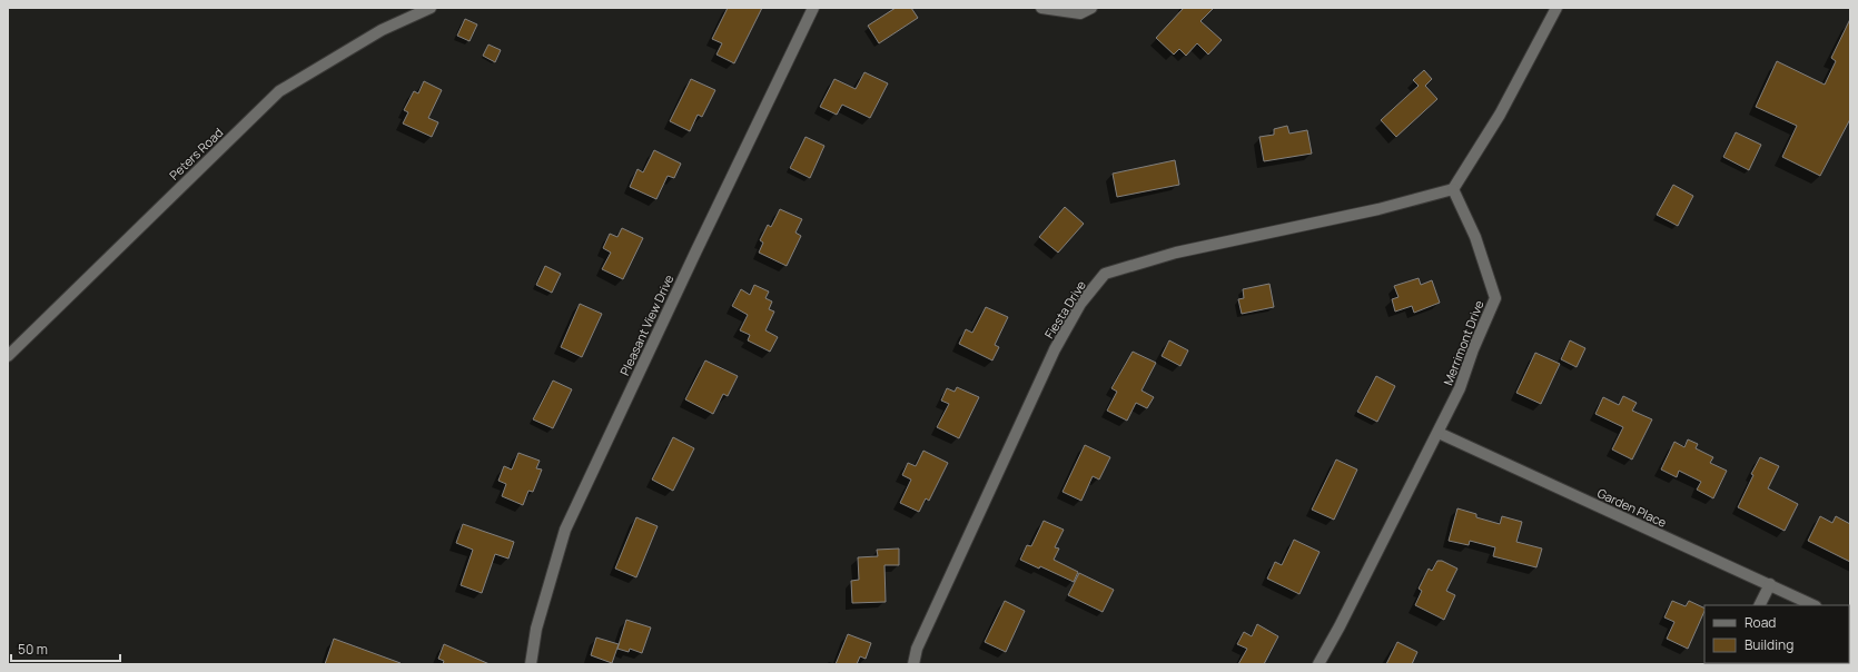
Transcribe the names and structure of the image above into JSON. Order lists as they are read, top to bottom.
{
  "streets": {
    "street": [
      "Peters Road",
      "Fiesta Drive",
      "Pleasant View Drive",
      "Merrimont Drive",
      "Garden Place"
    ]
  },
  "crossings": [
    ["Fiesta Drive", "Merrimont Drive"],
    ["Merrimont Drive", "Garden Place"]
  ],
  "legend": ["Road", "Building"],
  "scale_bar": "50 m"
}
